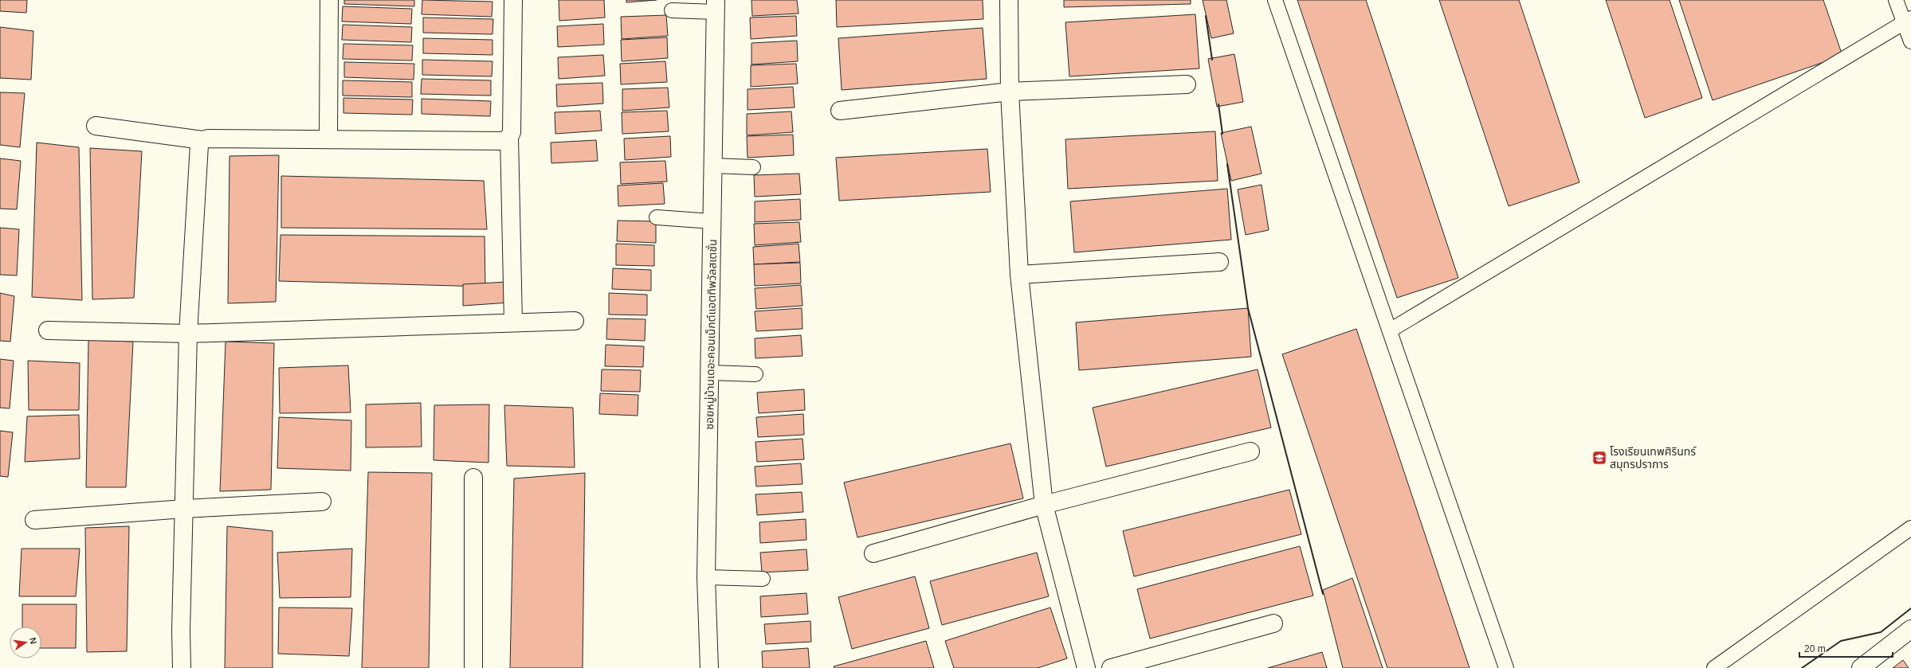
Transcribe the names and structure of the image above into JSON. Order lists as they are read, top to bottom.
{
  "streets": {
    "street": ["ซอยหมู่บ้านเดอะคอนเน็กต์แอตทิพวัลสเตชั่น"]
  },
  "places": {
    "school or university": ["โรงเรียนเทพศิรินทร์ สมุทรปราการ"]
  },
  "scale_bar": "20 m",
  "north": "right"
}
